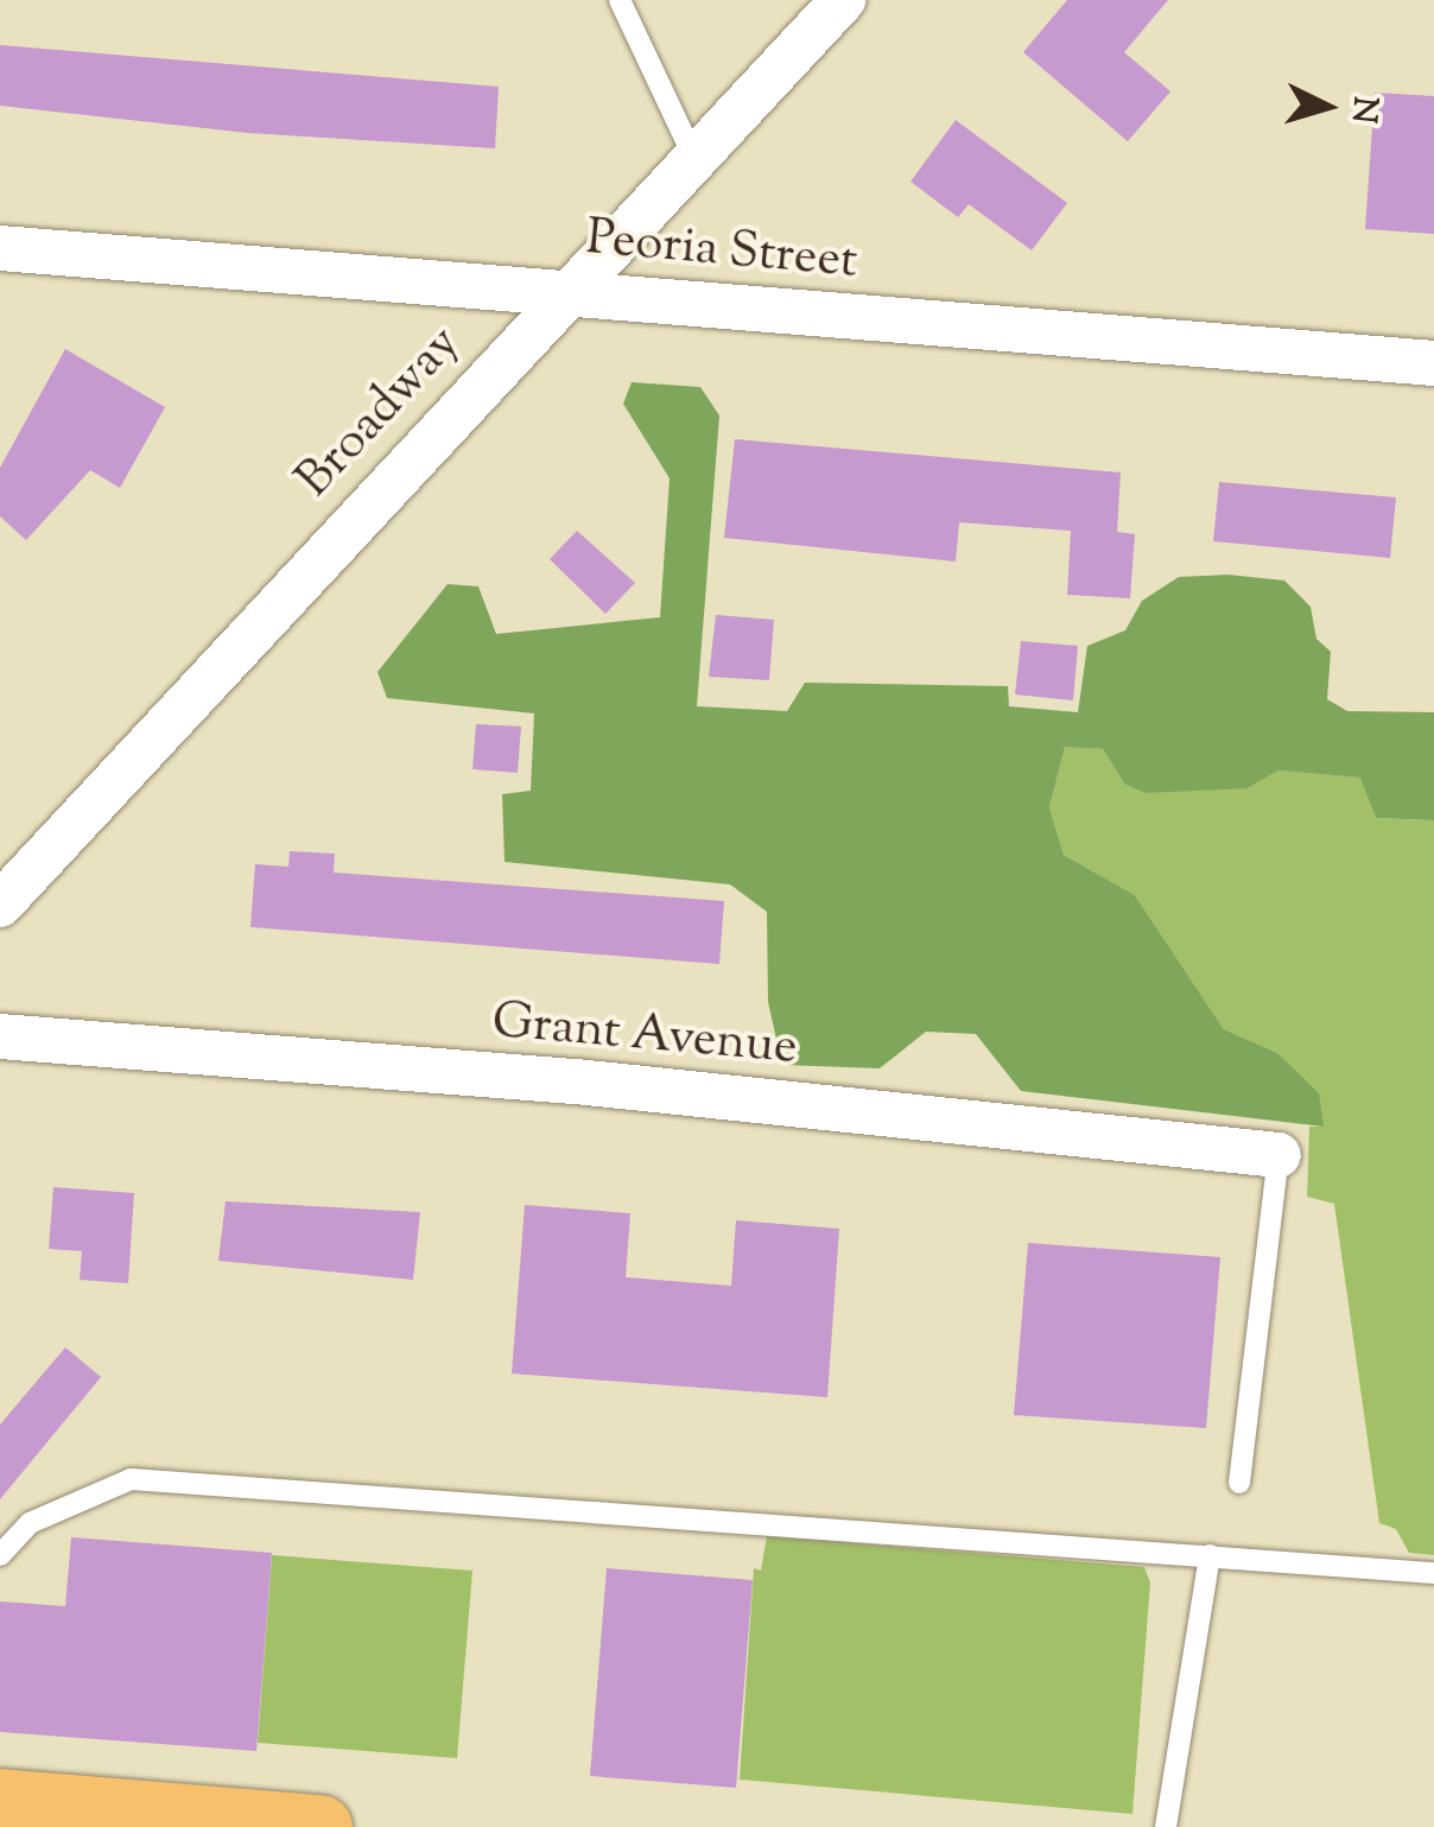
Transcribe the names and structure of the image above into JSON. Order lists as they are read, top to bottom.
{
  "streets": {
    "street": ["Peoria Street", "Broadway", "Grant Avenue"]
  },
  "crossings": [
    ["Peoria Street", "Broadway"]
  ],
  "north": "right"
}
